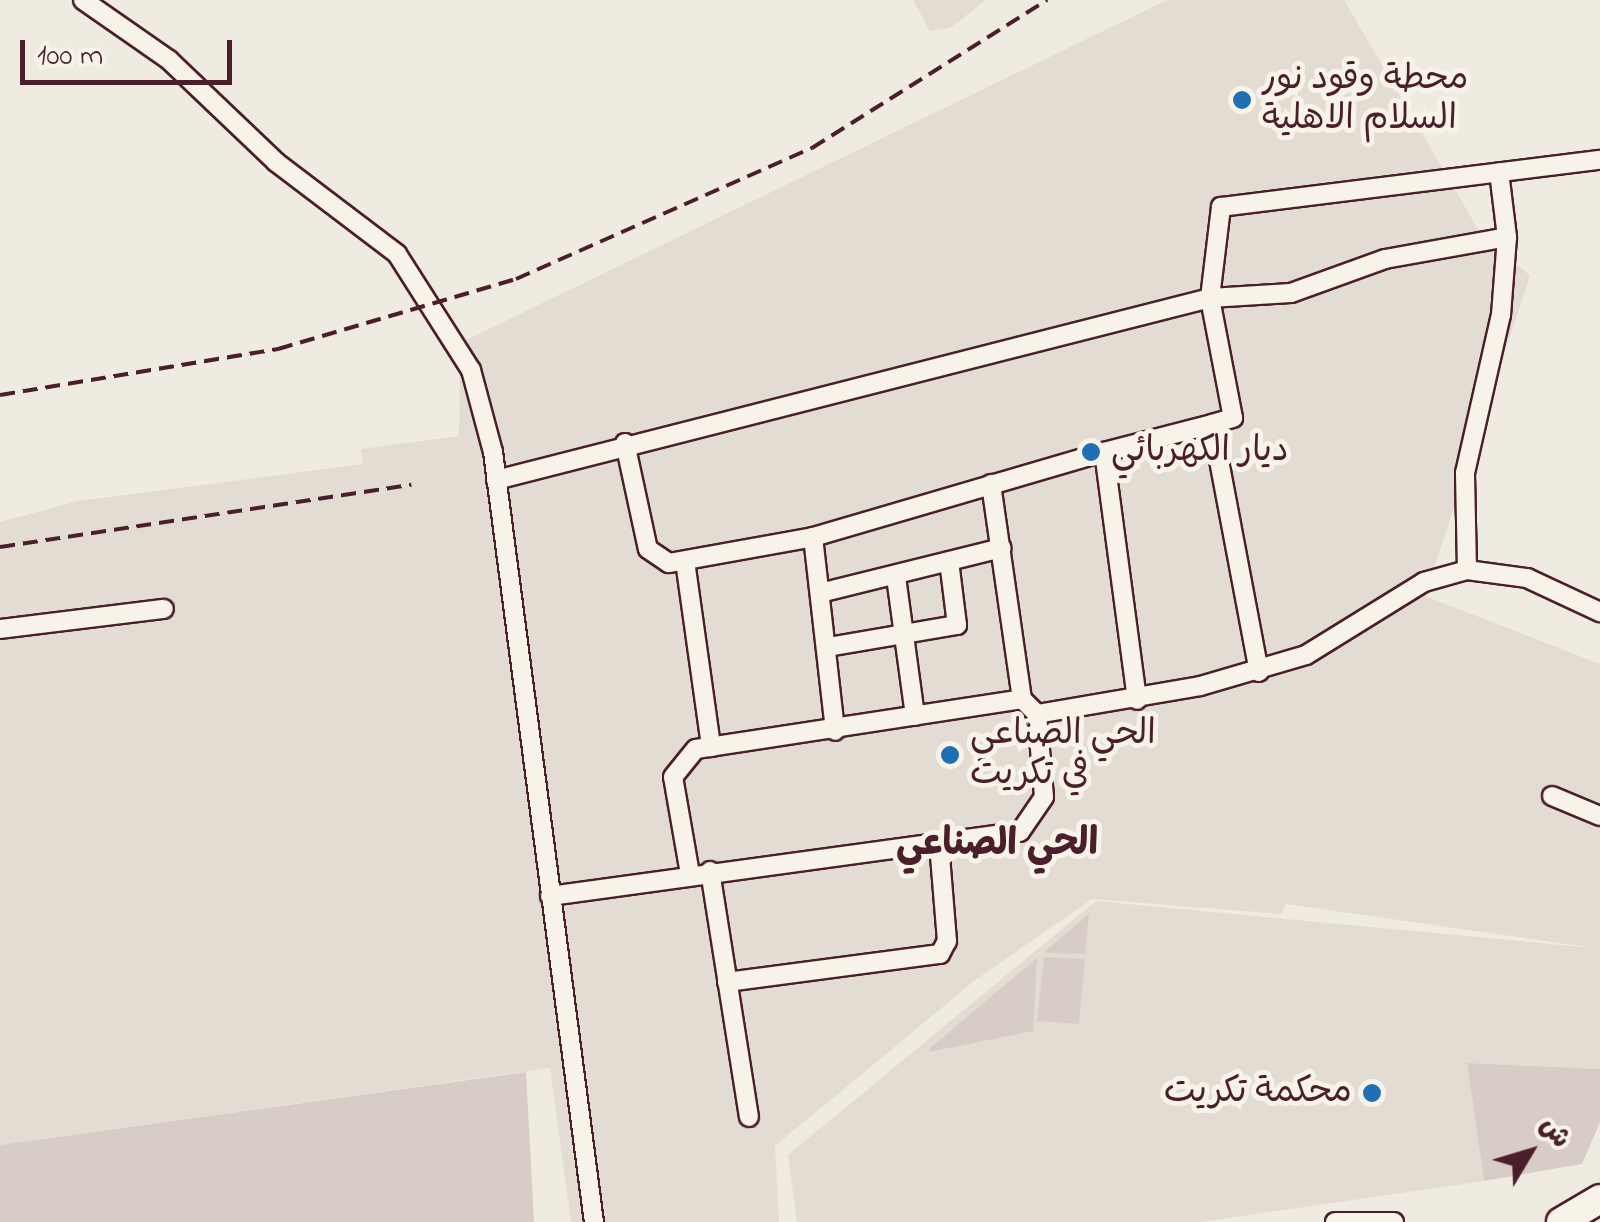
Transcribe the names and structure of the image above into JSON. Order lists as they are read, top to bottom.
{
  "districts": ["الحي الصناعي"],
  "places": [
    "محطة وقود نور السلام الاهلية",
    "ديار الكهربائي",
    "الحي الصناعي في تكريت",
    "محكمة تكريت"
  ],
  "scale_bar": "100 m",
  "north": "top right"
}
